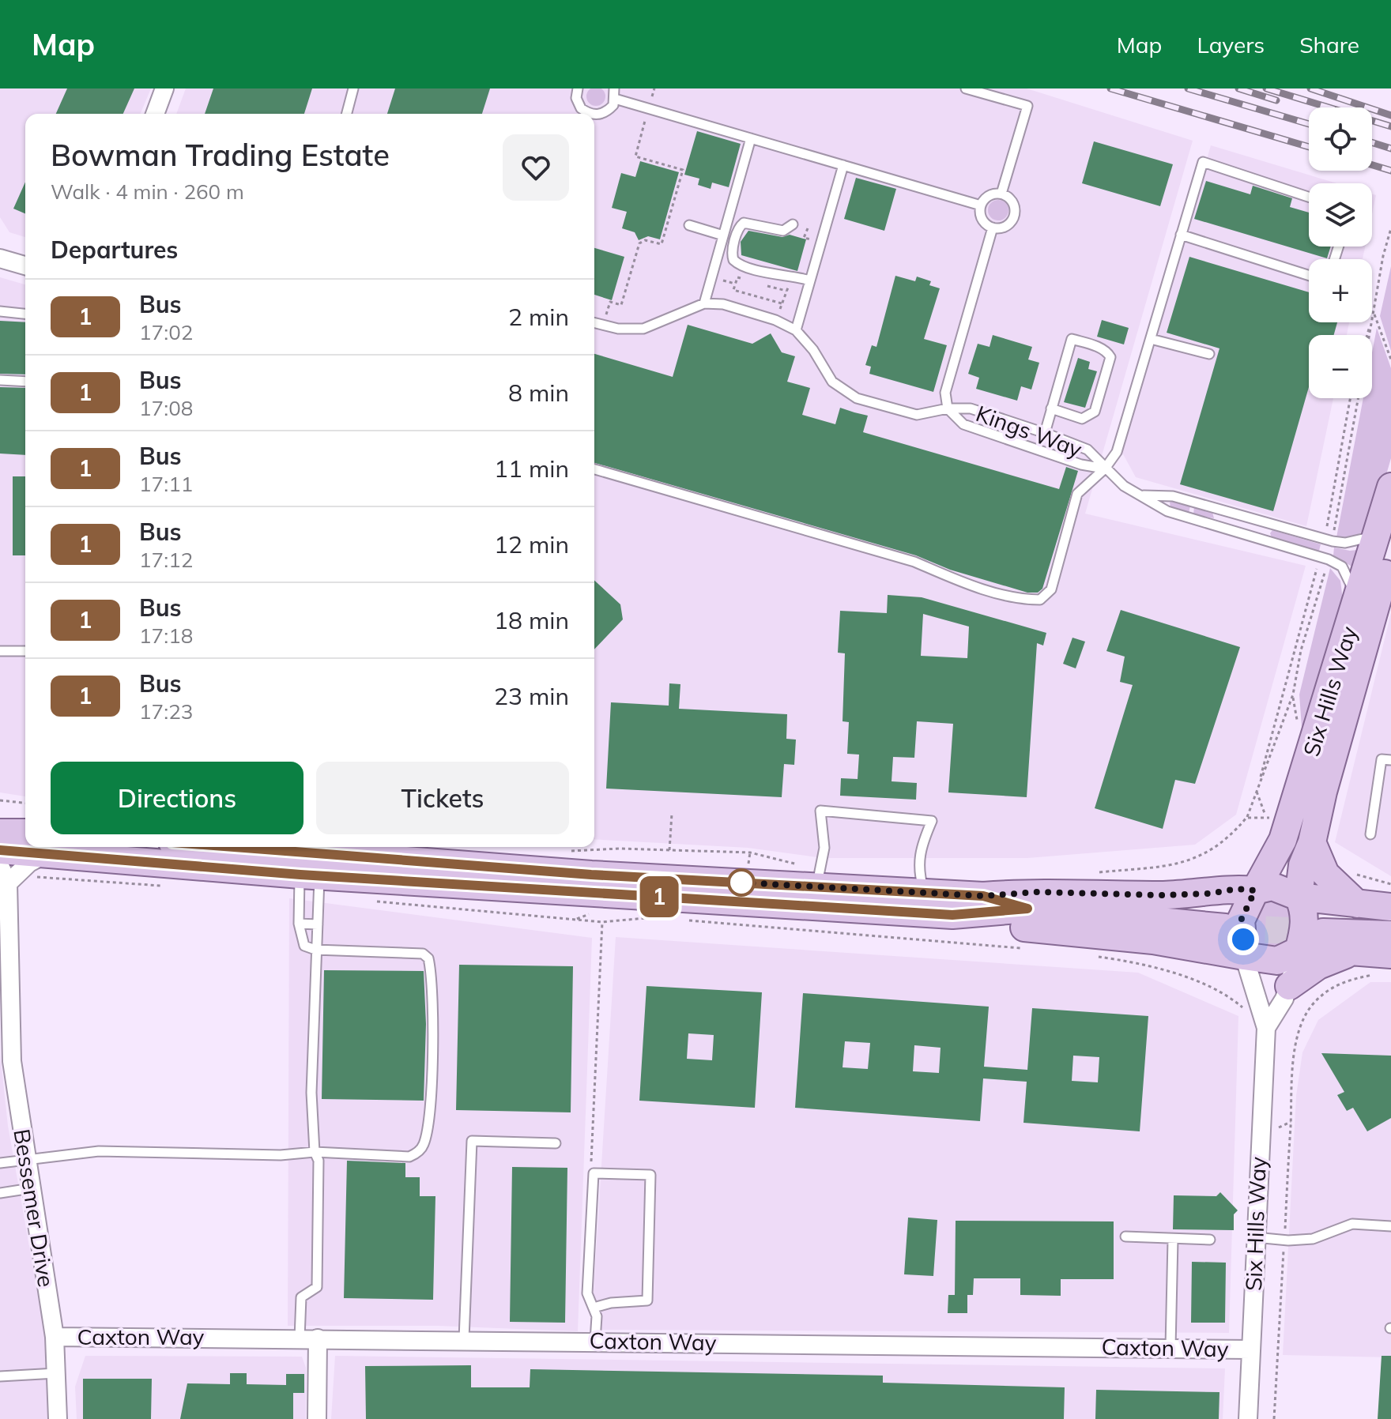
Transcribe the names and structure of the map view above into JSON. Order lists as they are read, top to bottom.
{
  "streets": {
    "main road": ["Six Hills Way"],
    "street": ["Bessemer Drive", "Caxton Way"],
    "lane": ["Kings Way"]
  },
  "crossings": [
    ["Six Hills Way", "Caxton Way"],
    ["Bessemer Drive", "Caxton Way"]
  ],
  "lines": ["bus line 1"],
  "page": {
    "header": "Map",
    "nav": ["Map", "Layers", "Share"],
    "on_map": "1",
    "map_buttons": ["+", "−"],
    "heading": [
      ["Bowman Trading Estate", "Walk · 4 min · 260 m"],
      "Departures"
    ],
    "list": [
      {
        "mark": "1",
        "name": "Bus",
        "note": "17:02",
        "value": "2 min"
      },
      {
        "mark": "1",
        "name": "Bus",
        "note": "17:08",
        "value": "8 min"
      },
      {
        "mark": "1",
        "name": "Bus",
        "note": "17:11",
        "value": "11 min"
      },
      {
        "mark": "1",
        "name": "Bus",
        "note": "17:12",
        "value": "12 min"
      },
      {
        "mark": "1",
        "name": "Bus",
        "note": "17:18",
        "value": "18 min"
      },
      {
        "mark": "1",
        "name": "Bus",
        "note": "17:23",
        "value": "23 min"
      }
    ],
    "buttons": ["Directions", "Tickets"]
  }
}
